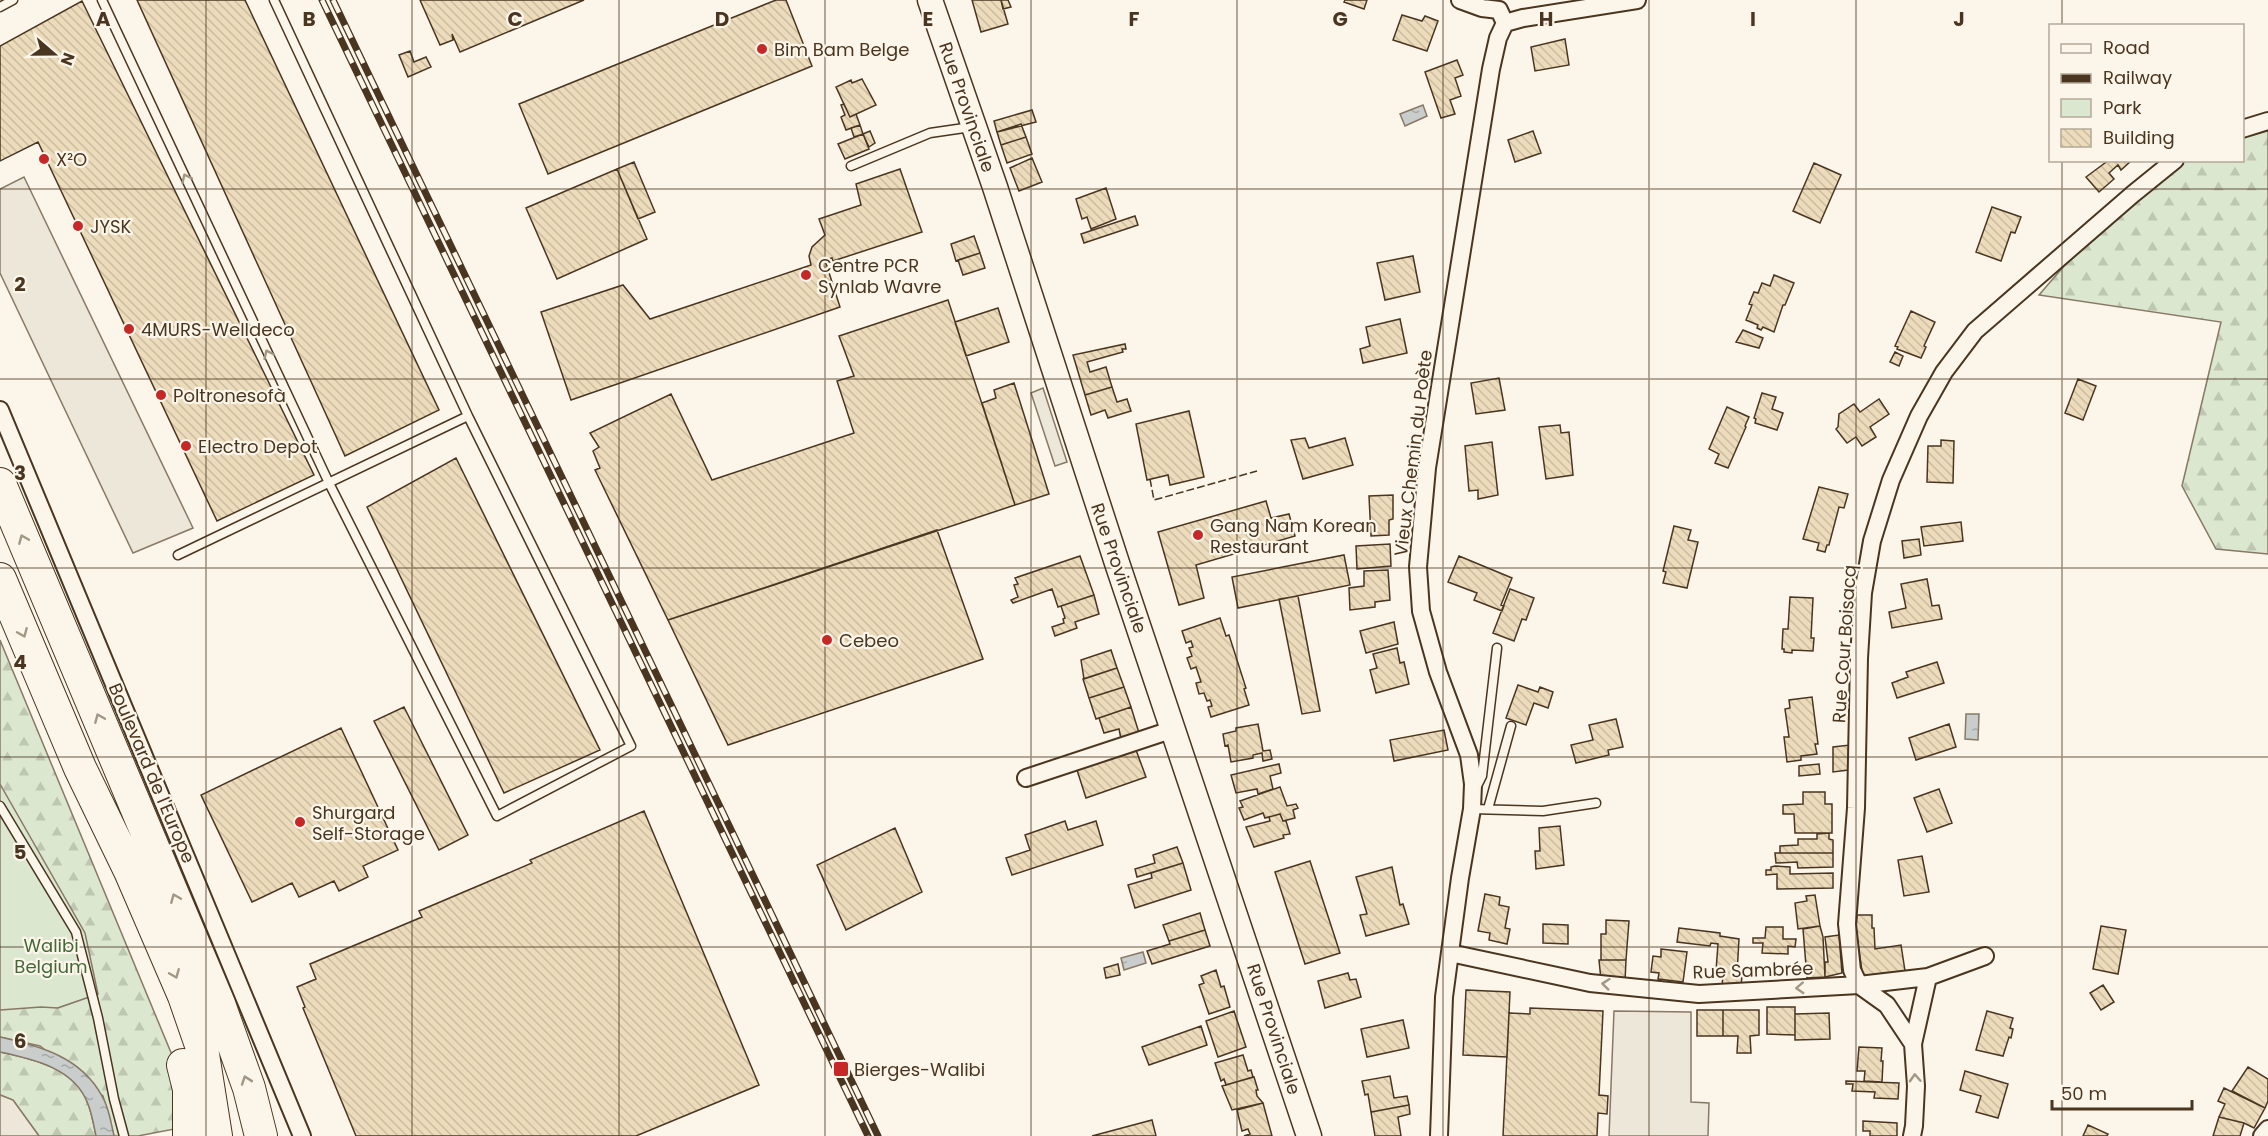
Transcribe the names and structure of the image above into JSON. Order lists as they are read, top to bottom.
{
  "streets": {
    "highway": ["Boulevard de l'Europe"],
    "main road": ["Rue Provinciale"],
    "street": ["Vieux Chemin du Poète", "Rue Cour Boisacq", "Rue Sambrée"]
  },
  "crossings": [
    ["Vieux Chemin du Poète", "Rue Sambrée"],
    ["Rue Cour Boisacq", "Rue Sambrée"]
  ],
  "one_way": ["Rue Sambrée"],
  "parks": ["Walibi Belgium"],
  "places": {
    "other": [
      "Bim Bam Belge",
      "X²O",
      "JYSK",
      "Centre PCR Synlab Wavre",
      "4MURS-Welldeco",
      "Poltronesofà",
      "Electro Depot",
      "Gang Nam Korean Restaurant",
      "Cebeo",
      "Shurgard Self-Storage"
    ],
    "transit": ["Bierges-Walibi"]
  },
  "legend": [
    "Road",
    "Railway",
    "Park",
    "Building"
  ],
  "scale_bar": "50 m",
  "north": "right",
  "grid": {
    "columns": [
      "A",
      "B",
      "C",
      "D",
      "E",
      "F",
      "G",
      "H",
      "I",
      "J"
    ],
    "rows": [
      "2",
      "3",
      "4",
      "5",
      "6"
    ]
  }
}
